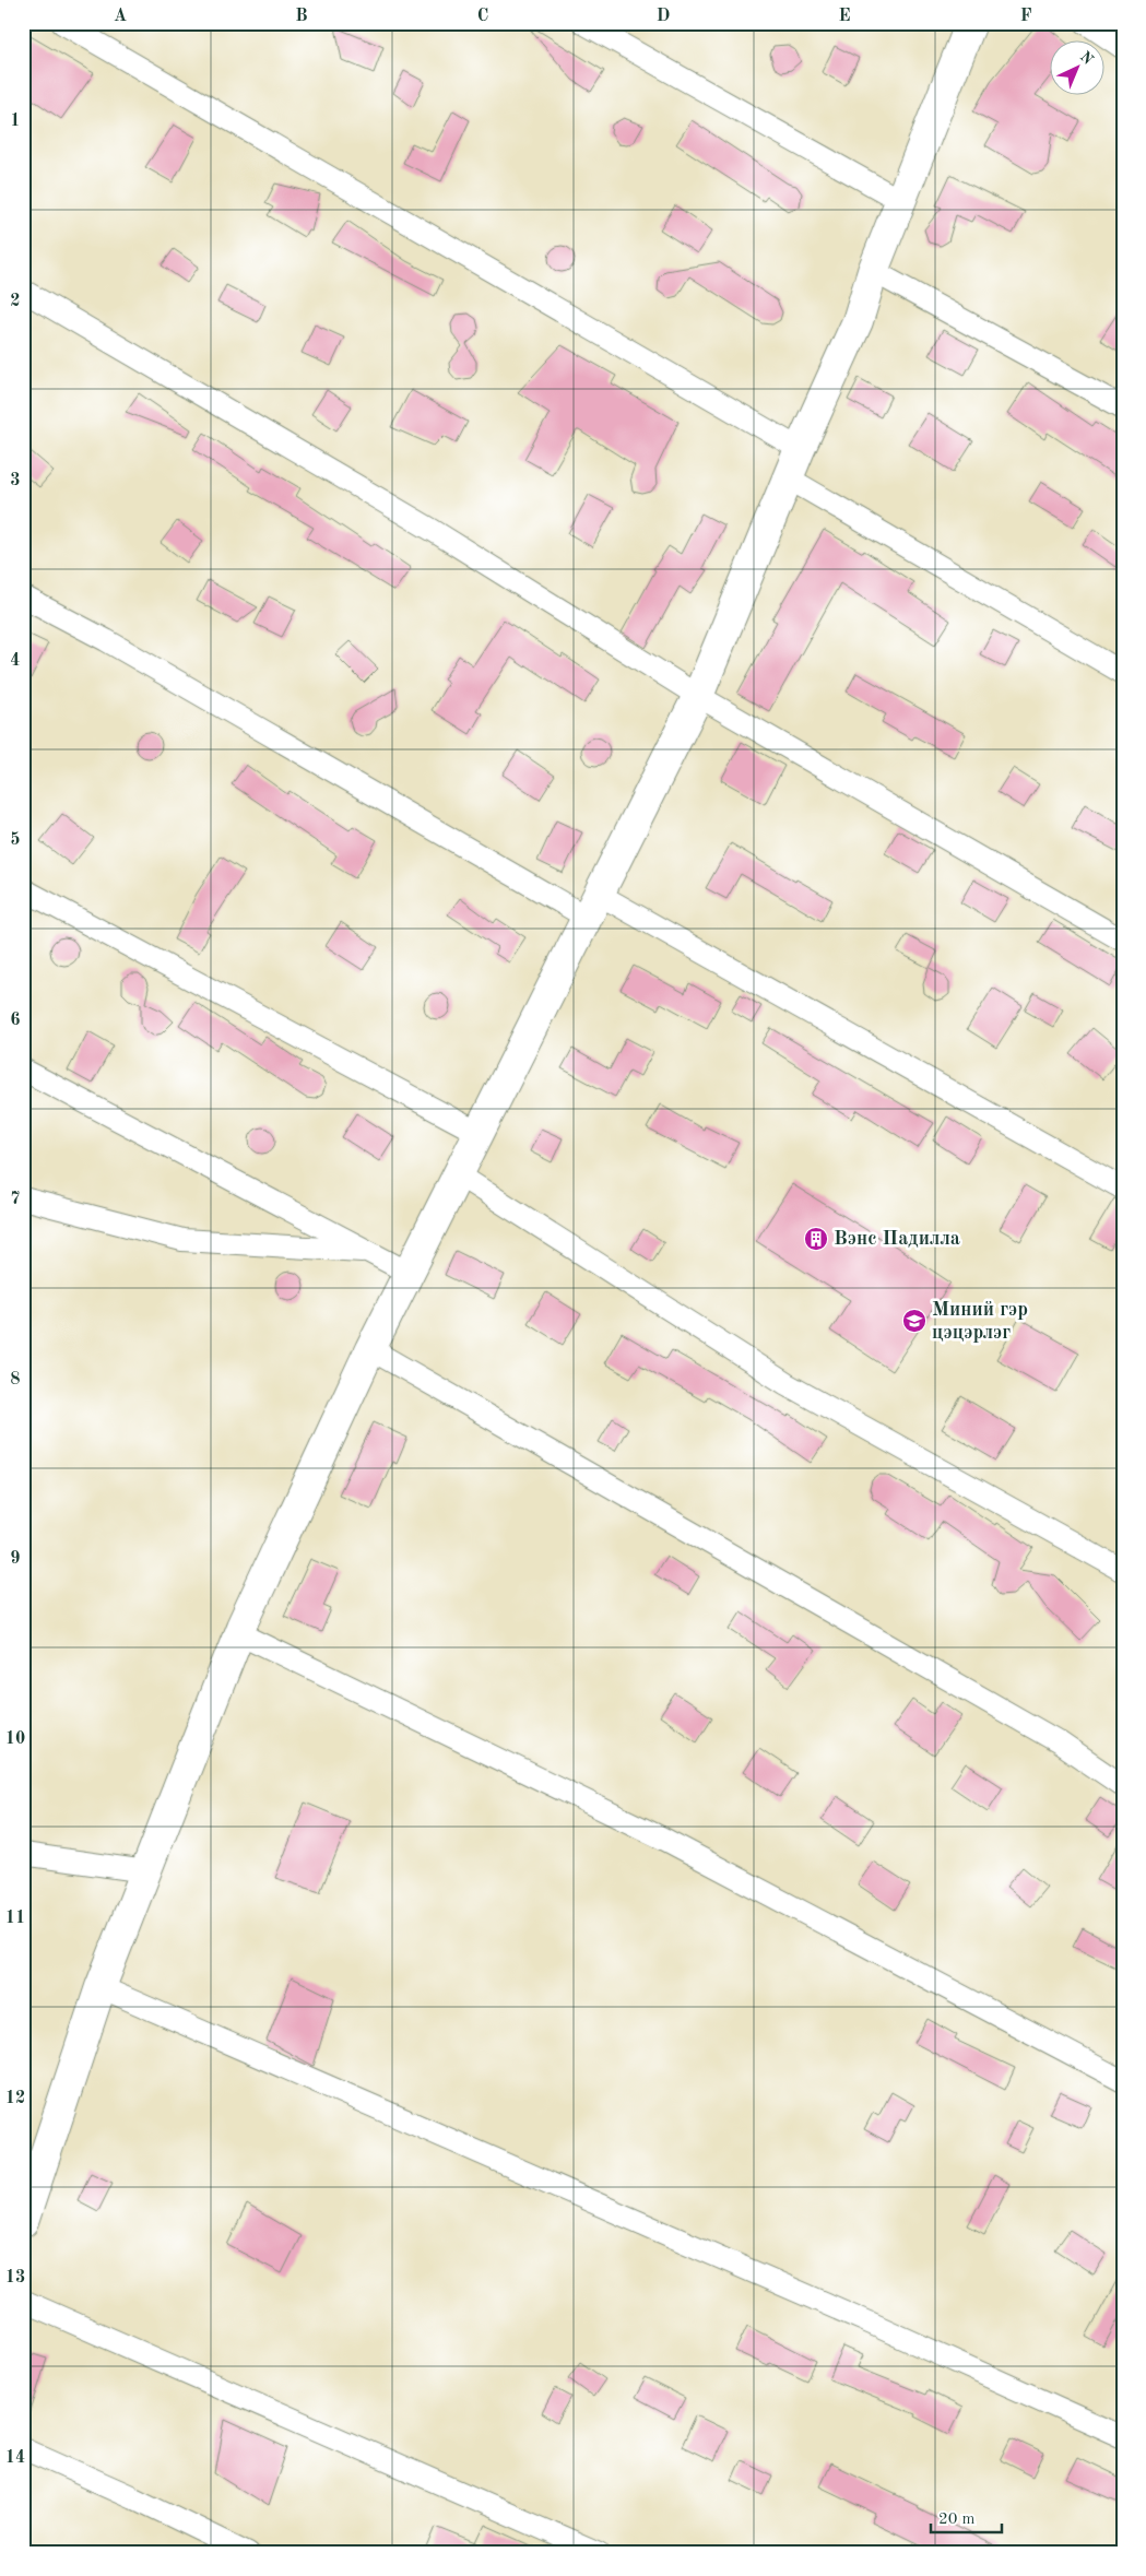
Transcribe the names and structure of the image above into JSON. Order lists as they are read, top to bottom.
{
  "places": {
    "building": ["Вэнс Падилла"],
    "school or university": ["Миний гэр цэцэрлэг"]
  },
  "scale_bar": "20 m",
  "north": "top right",
  "grid": {
    "columns": [
      "A",
      "B",
      "C",
      "D",
      "E",
      "F"
    ],
    "rows": [
      "1",
      "2",
      "3",
      "4",
      "5",
      "6",
      "7",
      "8",
      "9",
      "10",
      "11",
      "12",
      "13",
      "14"
    ]
  }
}
